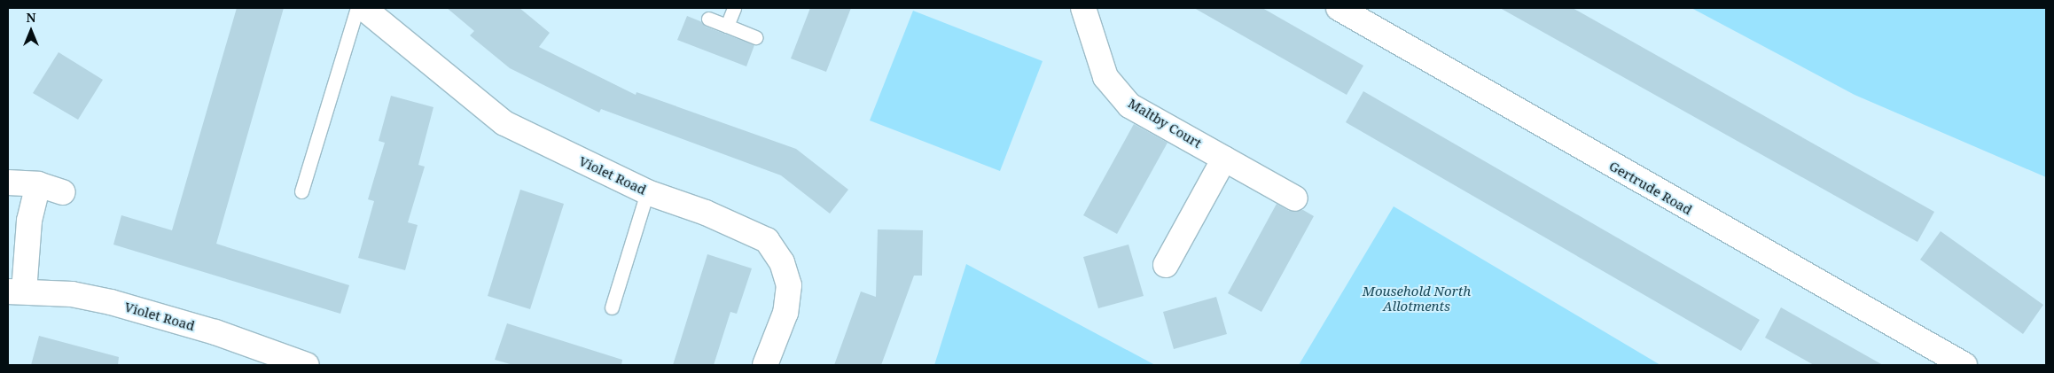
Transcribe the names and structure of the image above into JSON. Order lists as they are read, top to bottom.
{
  "streets": {
    "street": ["Maltby Court", "Violet Road", "Gertrude Road"]
  },
  "parks": ["Mousehold North Allotments"],
  "north": "top"
}
